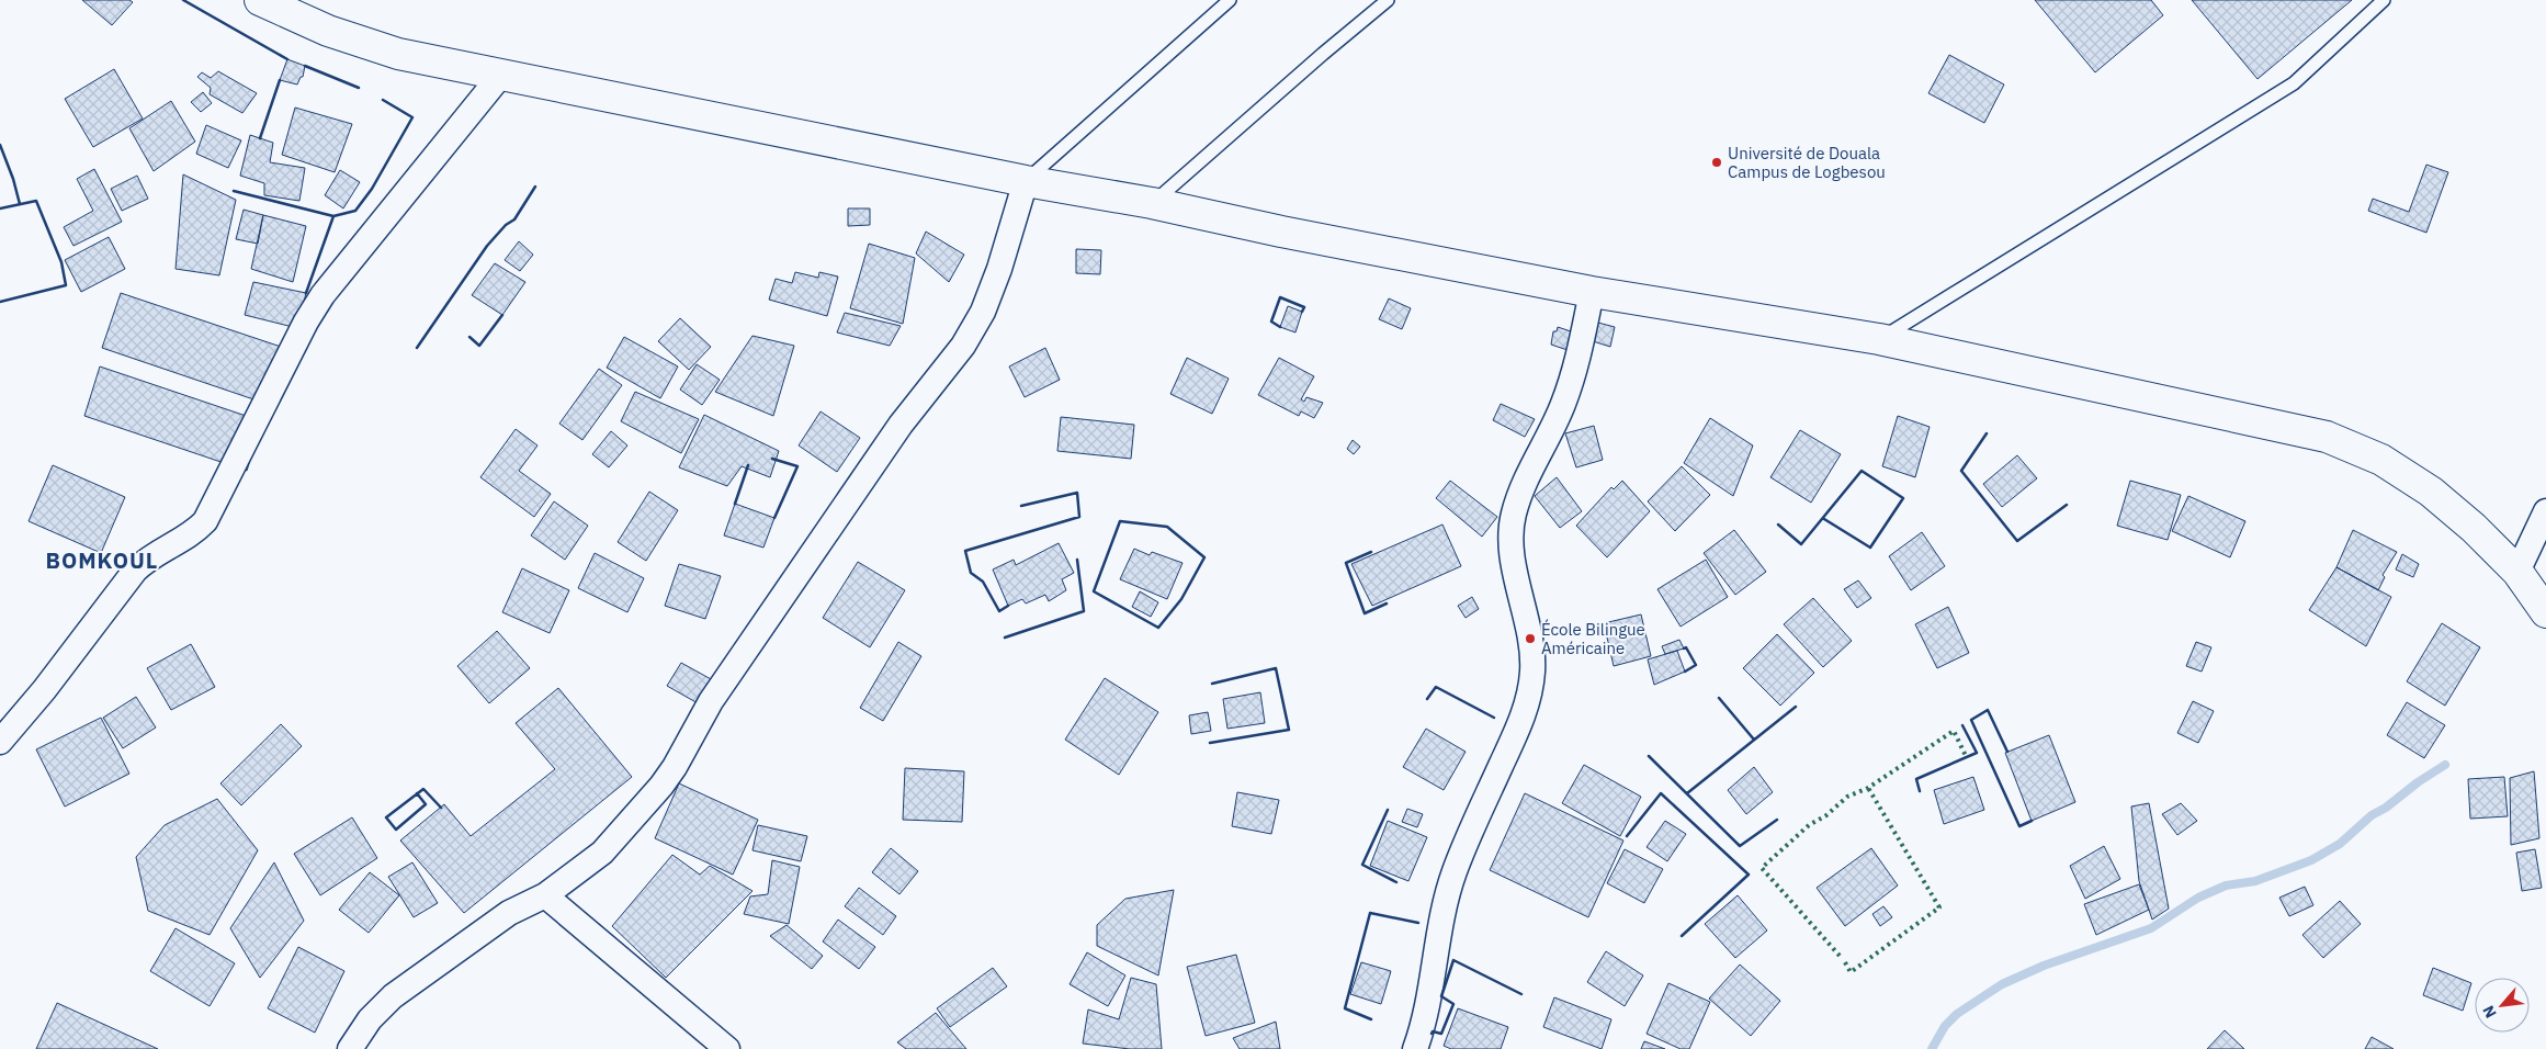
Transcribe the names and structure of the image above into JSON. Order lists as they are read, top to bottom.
{
  "districts": ["BOMKOUL"],
  "places": ["Université de Douala Campus de Logbesou", "École Bilingue Américaine"],
  "north": "bottom left"
}
